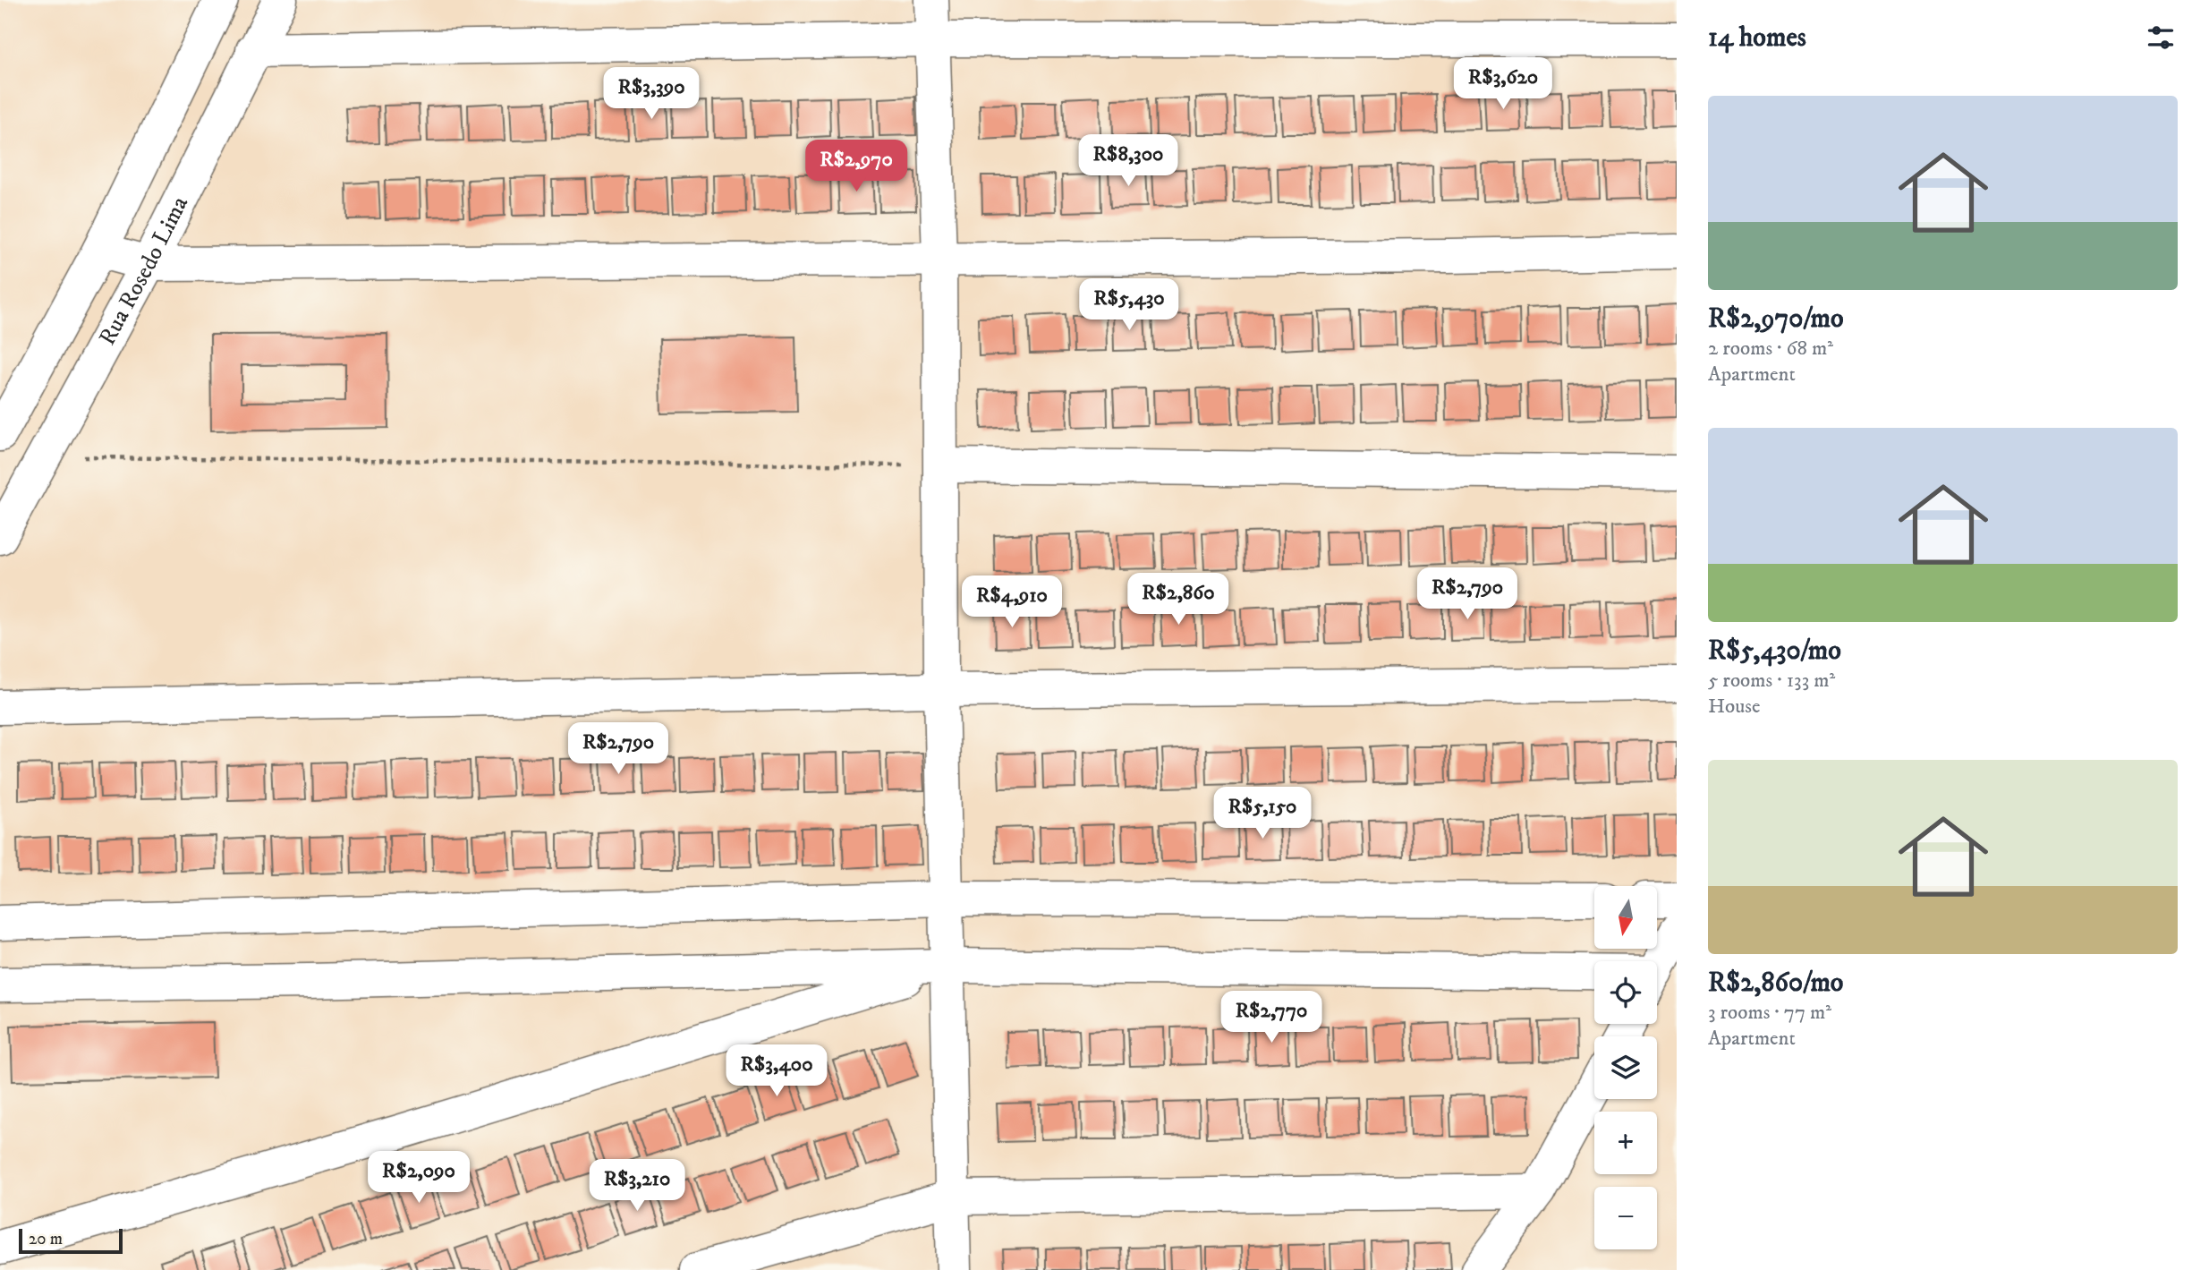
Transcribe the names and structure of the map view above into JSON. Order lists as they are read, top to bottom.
{
  "streets": {
    "street": ["Rua Rosedo Lima"]
  },
  "scale_bar": "20 m",
  "north": "bottom",
  "page": {
    "heading": "14 homes",
    "price": [
      "R$3,620",
      "R$3,390",
      "R$8,300",
      "R$2,970",
      "R$5,430",
      "R$2,790",
      "R$2,860",
      "R$4,910",
      "R$2,790",
      "R$5,150",
      "R$2,770",
      "R$3,400",
      "R$2,090",
      "R$3,210"
    ],
    "list": [
      {
        "name": "R$2,970/mo",
        "note": "2 rooms · 68 m² · Apartment"
      },
      {
        "name": "R$5,430/mo",
        "note": "5 rooms · 133 m² · House"
      },
      {
        "name": "R$2,860/mo",
        "note": "3 rooms · 77 m² · Apartment"
      }
    ],
    "map_buttons": ["+", "−"],
    "scale": "20 m"
  }
}
